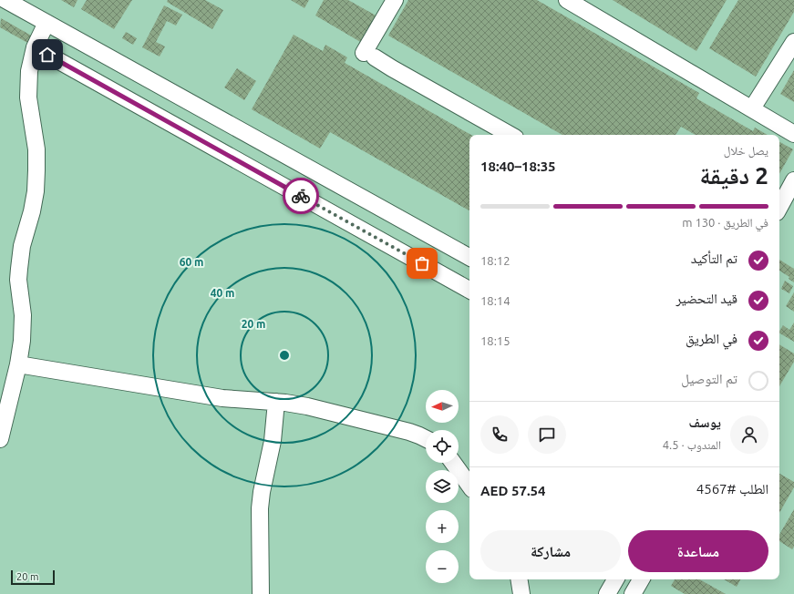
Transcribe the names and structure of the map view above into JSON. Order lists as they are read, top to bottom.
{
  "scale_bar": "20 m",
  "north": "left",
  "page": {
    "heading": ["2 دقيقة", "يصل خلال", "18:35–18:40"],
    "panel": [
      "يوسف",
      "المندوب · 4.5",
      "الطلب #4567",
      "AED 57.54"
    ],
    "bar": "في الطريق · 130 m",
    "list": [
      ["تم التأكيد", "18:12"],
      ["قيد التحضير", "18:14"],
      ["في الطريق", "18:15"],
      "تم التوصيل"
    ],
    "map_buttons": ["+", "−"],
    "buttons": ["مساعدة", "مشاركة"],
    "scale": "20 m"
  },
  "rings": ["60 m", "40 m", "20 m"]
}
